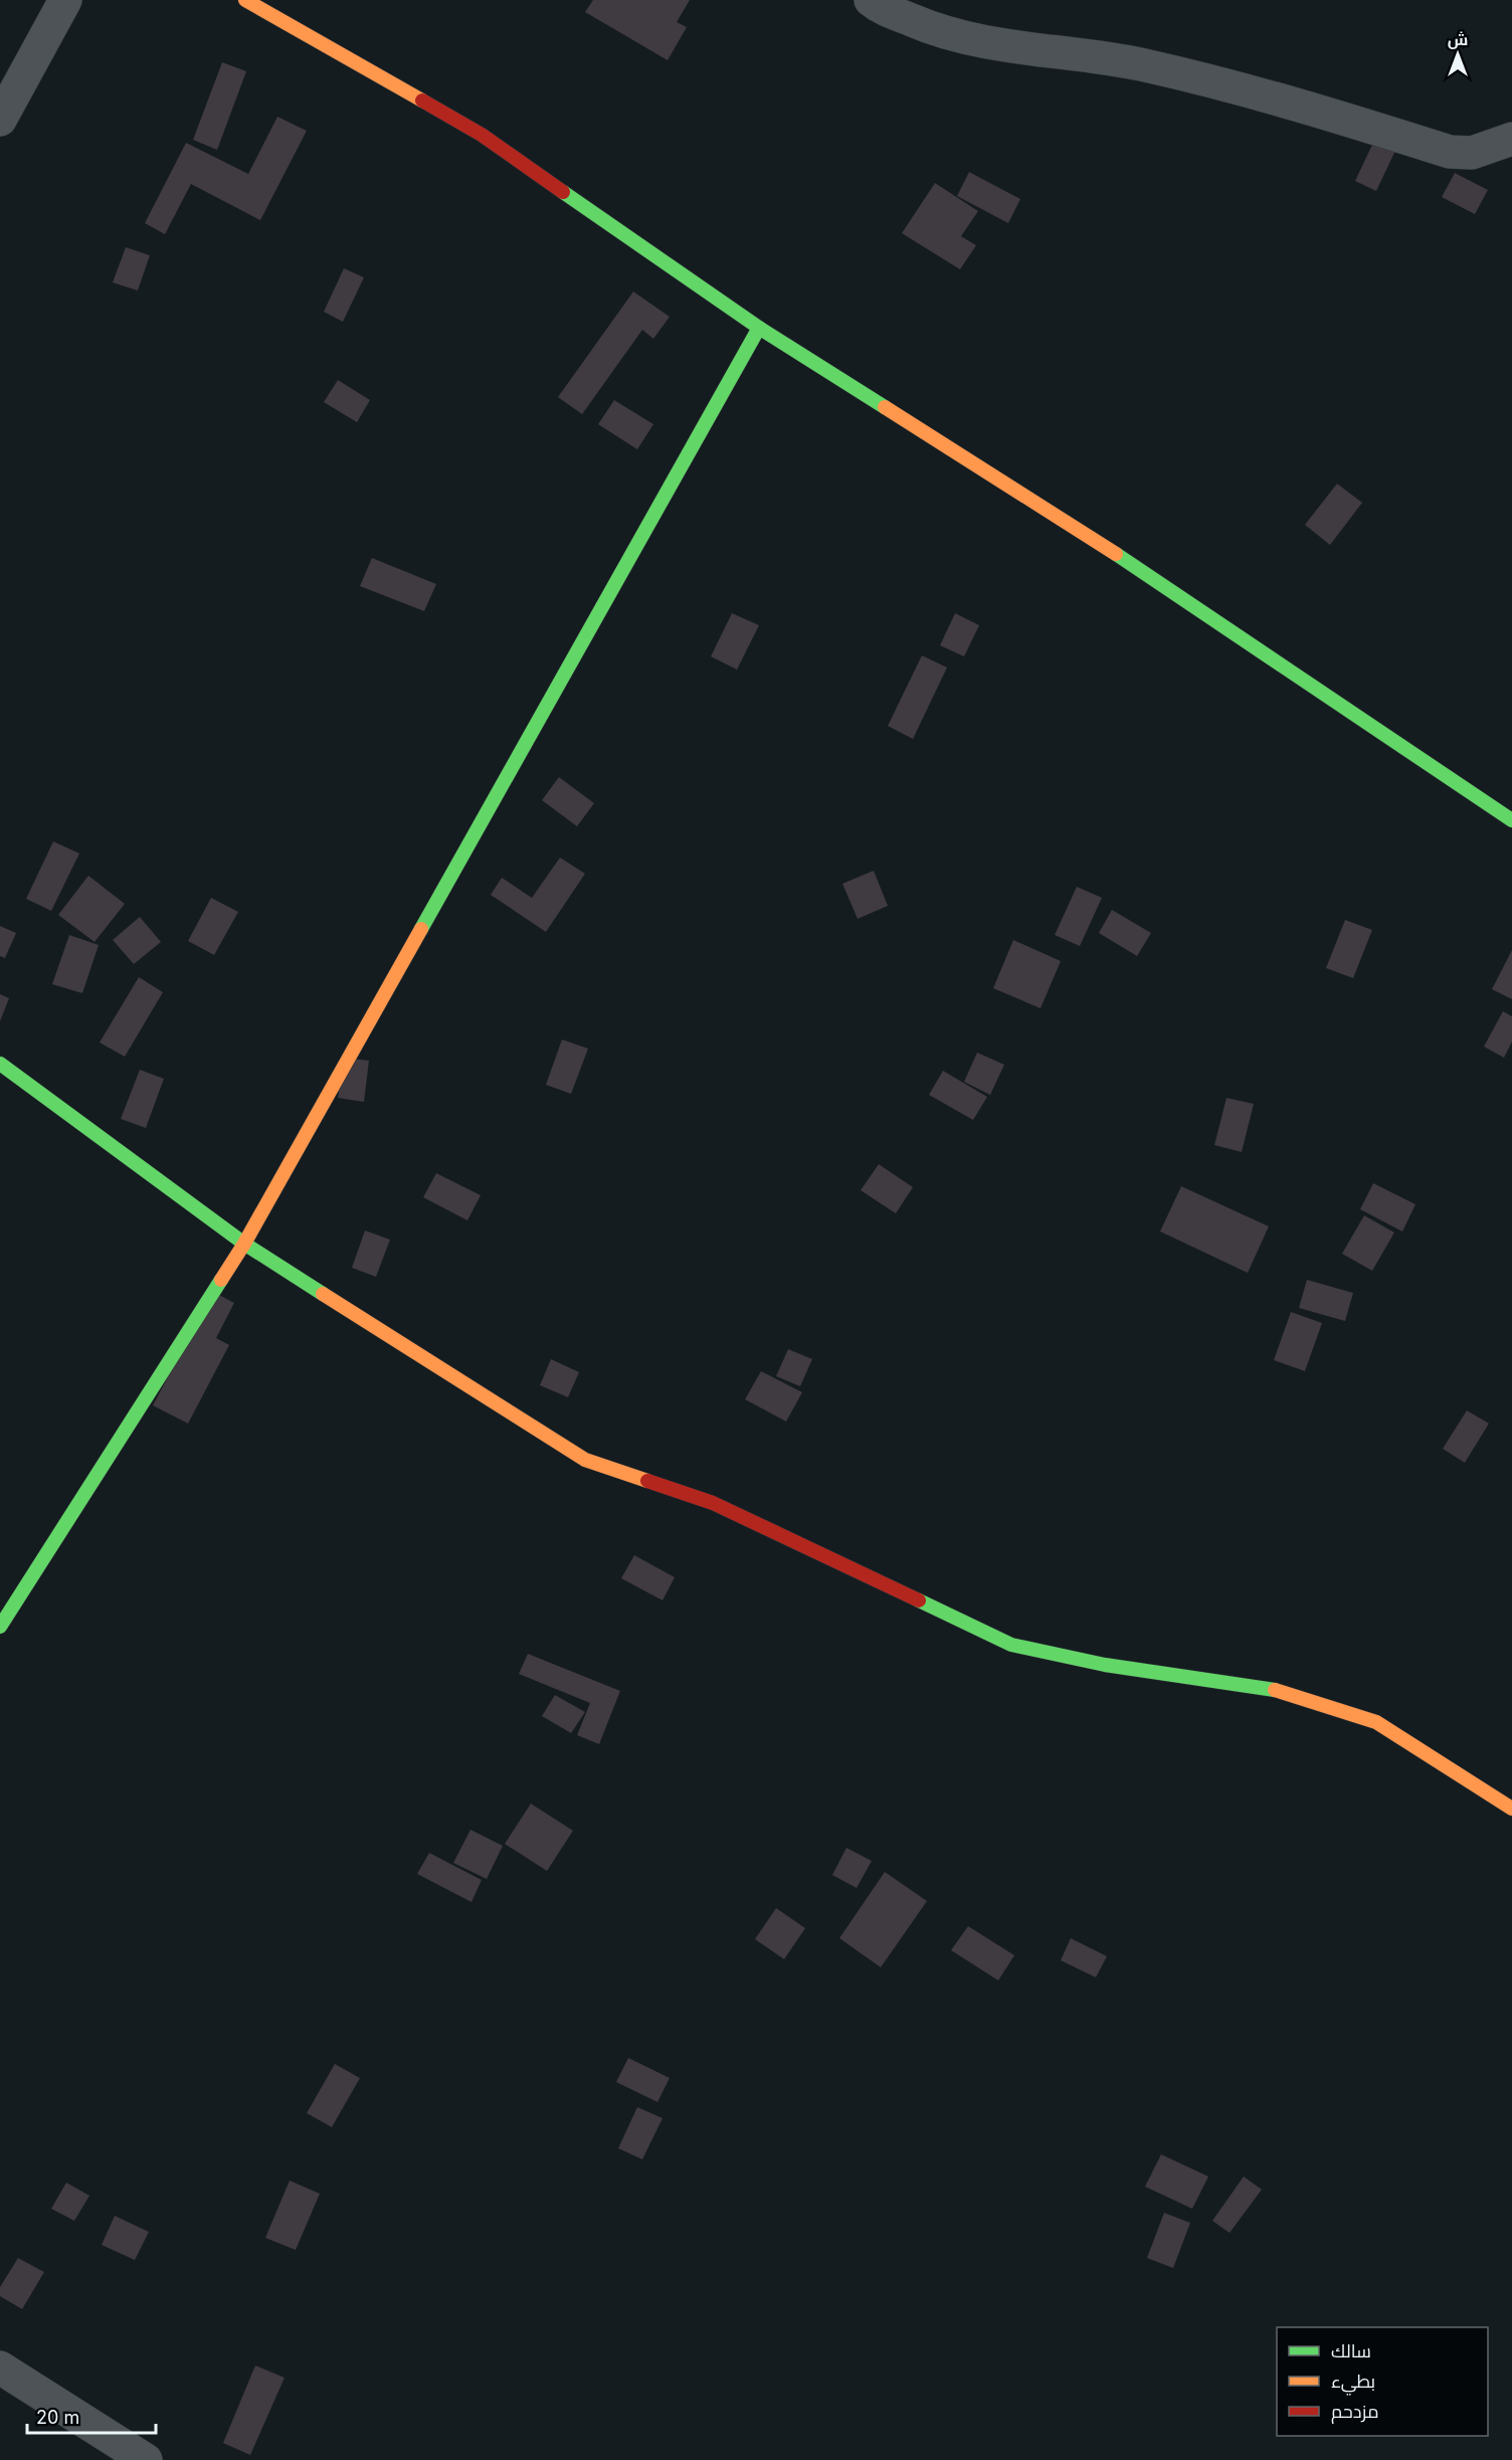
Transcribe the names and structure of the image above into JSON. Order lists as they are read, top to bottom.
{
  "legend": ["سالك", "بطيء", "مزدحم"],
  "scale_bar": "20 m",
  "north": "top"
}
